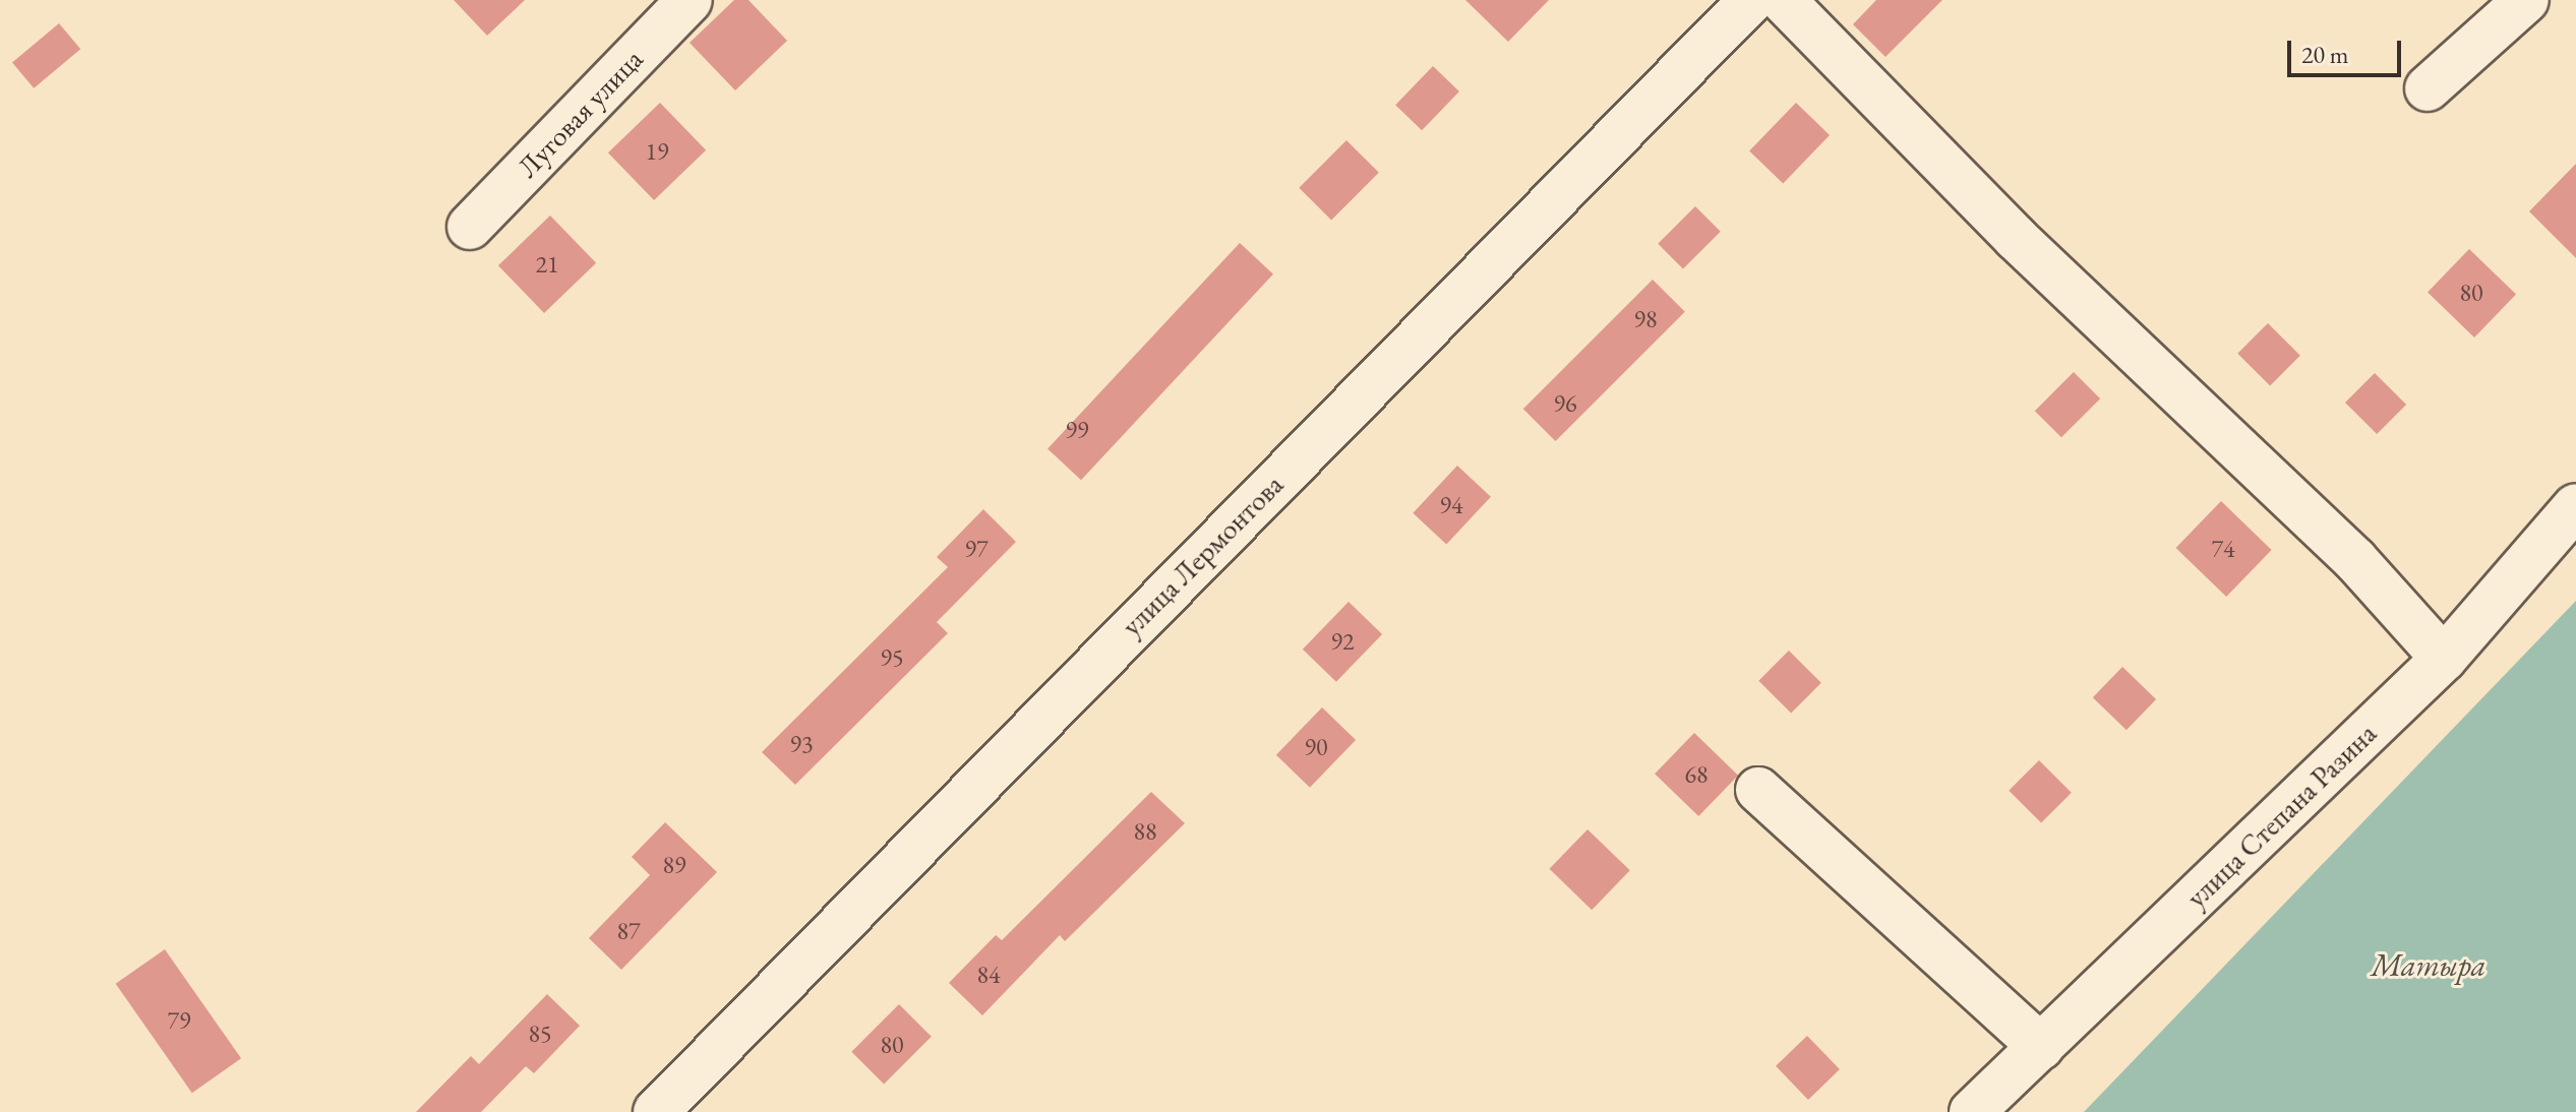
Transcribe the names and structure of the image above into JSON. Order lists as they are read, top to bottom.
{
  "streets": {
    "street": ["Луговая улица", "улица Лермонтова", "улица Степана Разина"]
  },
  "water": ["Матыра"],
  "house_numbers": [
    "19",
    "21",
    "80",
    "98",
    "96",
    "99",
    "94",
    "97",
    "74",
    "92",
    "95",
    "93",
    "90",
    "68",
    "88",
    "89",
    "87",
    "84",
    "79",
    "85",
    "80"
  ],
  "scale_bar": "20 m"
}
